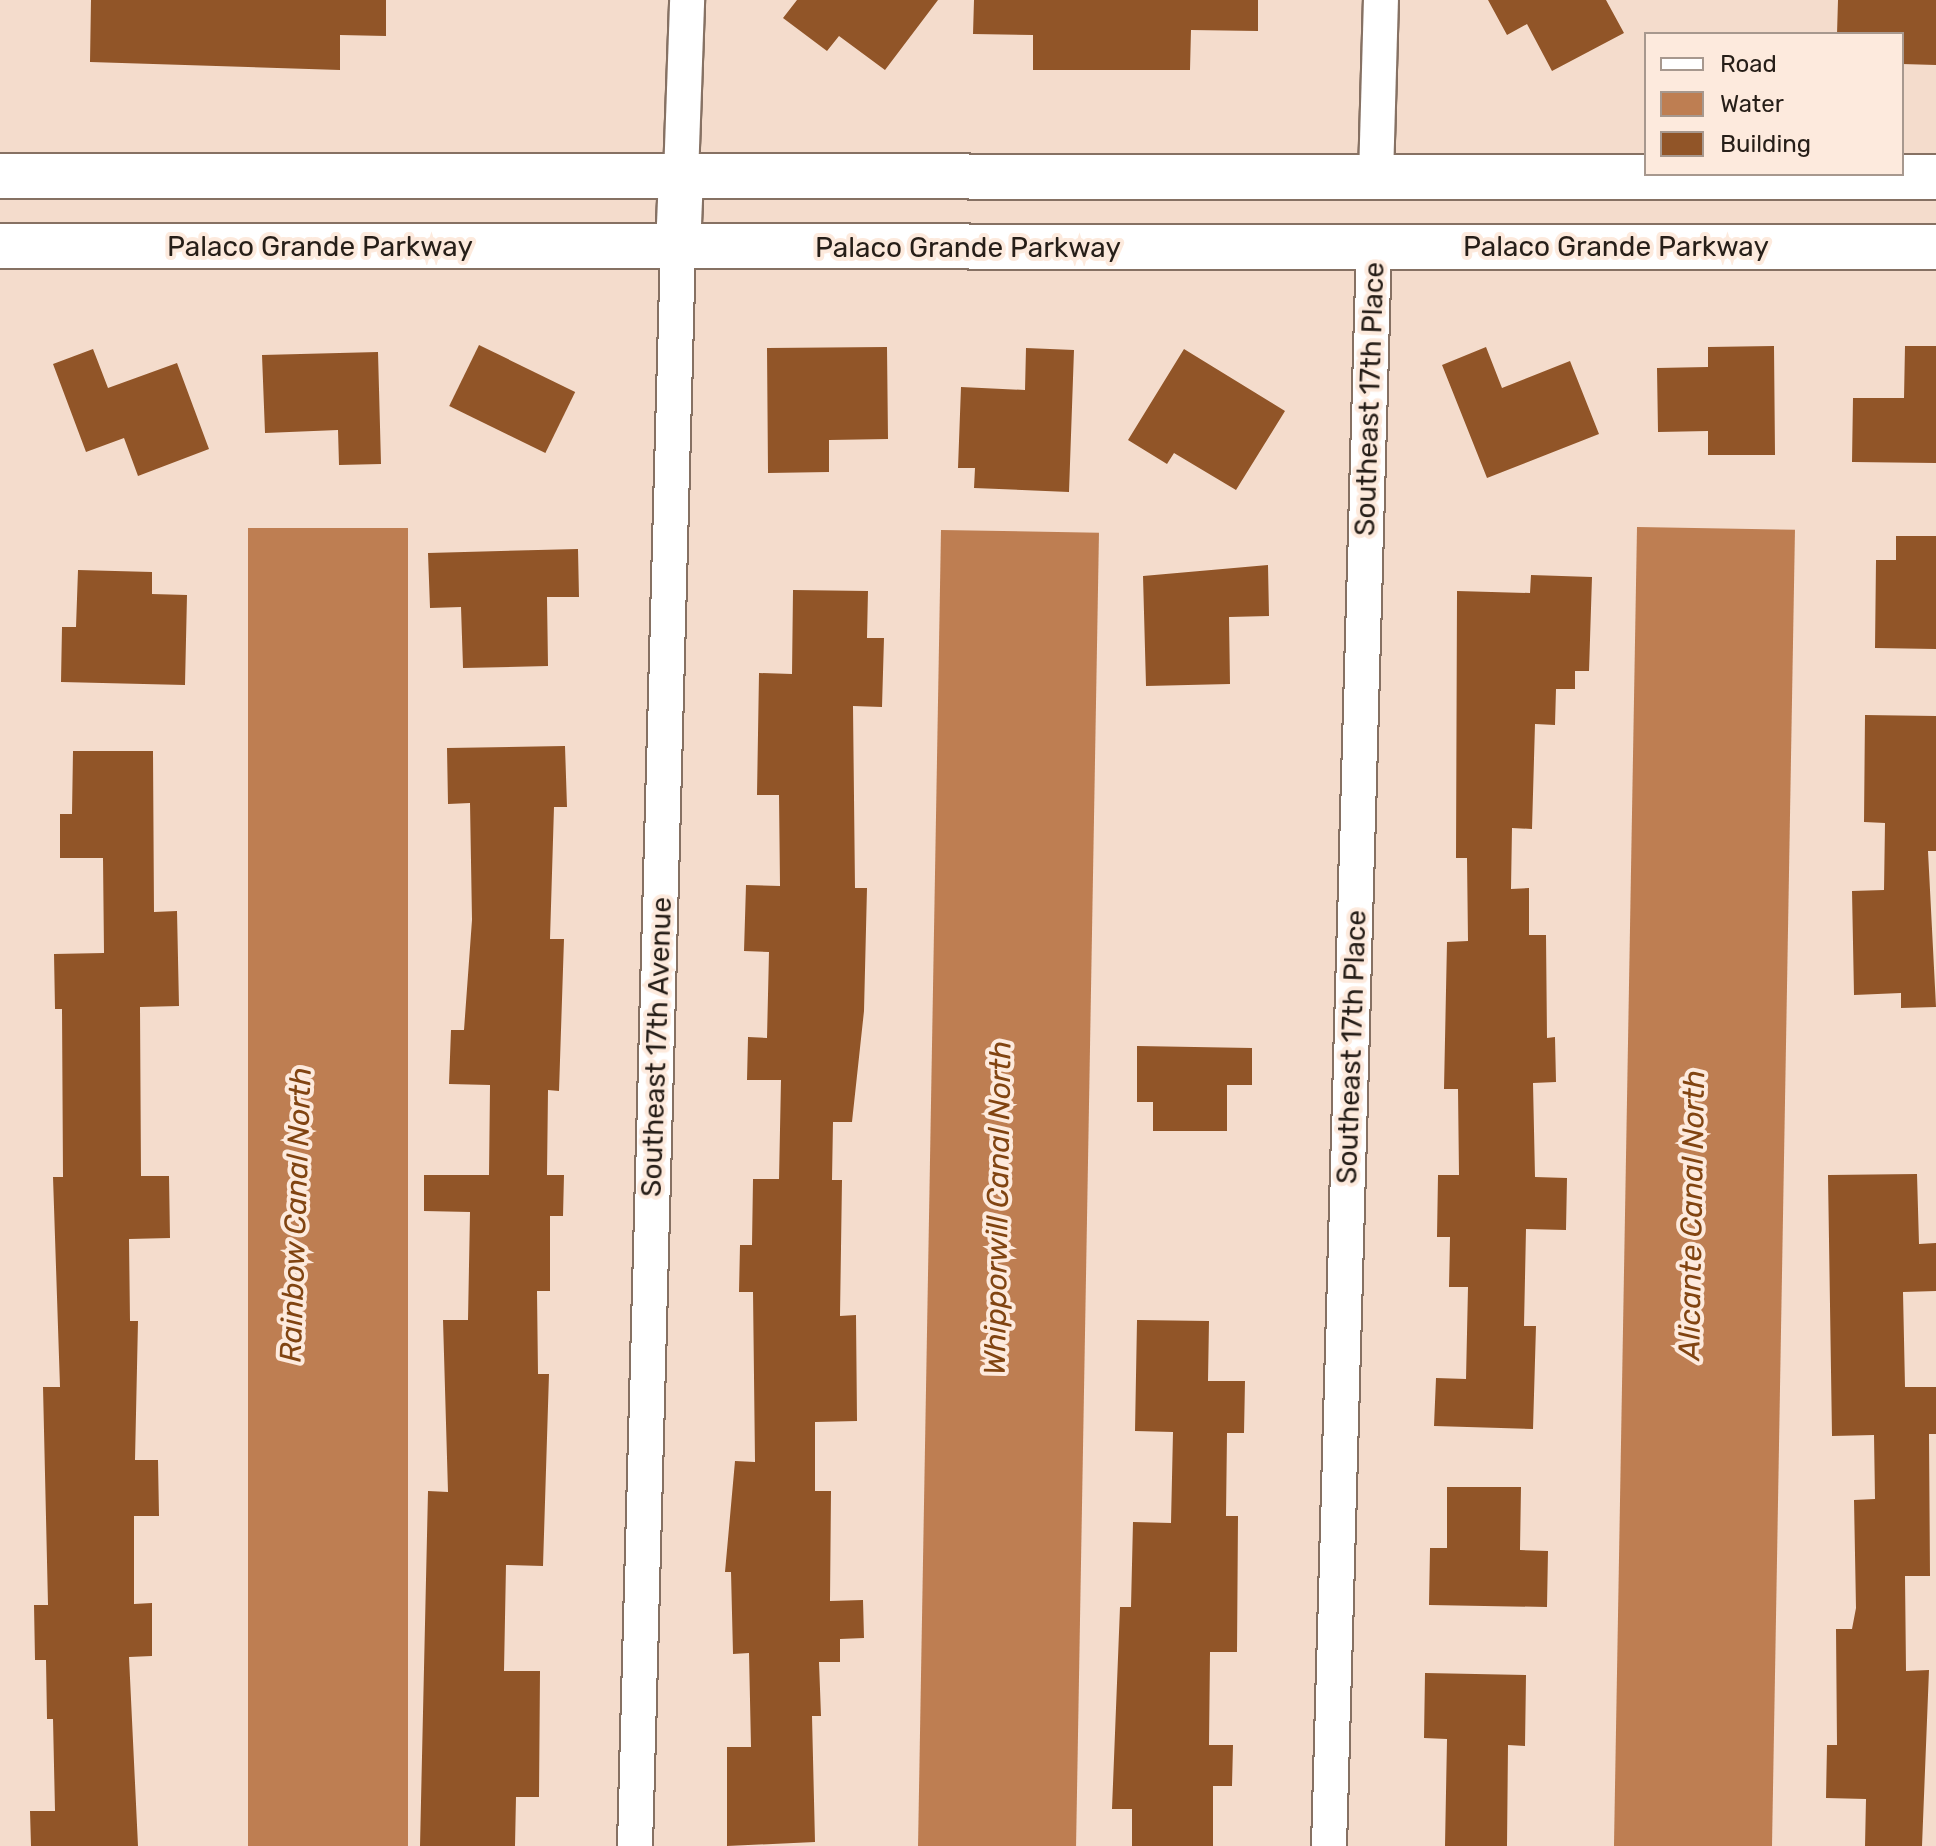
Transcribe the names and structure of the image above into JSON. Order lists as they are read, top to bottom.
{
  "streets": {
    "street": ["Palaco Grande Parkway", "Southeast 17th Place", "Southeast 17th Avenue"]
  },
  "crossings": [
    ["Palaco Grande Parkway", "Southeast 17th Place"],
    ["Palaco Grande Parkway", "Southeast 17th Avenue"]
  ],
  "water": ["Whipporwill Canal North", "Rainbow Canal North", "Alicante Canal North"],
  "legend": ["Road", "Water", "Building"]
}
